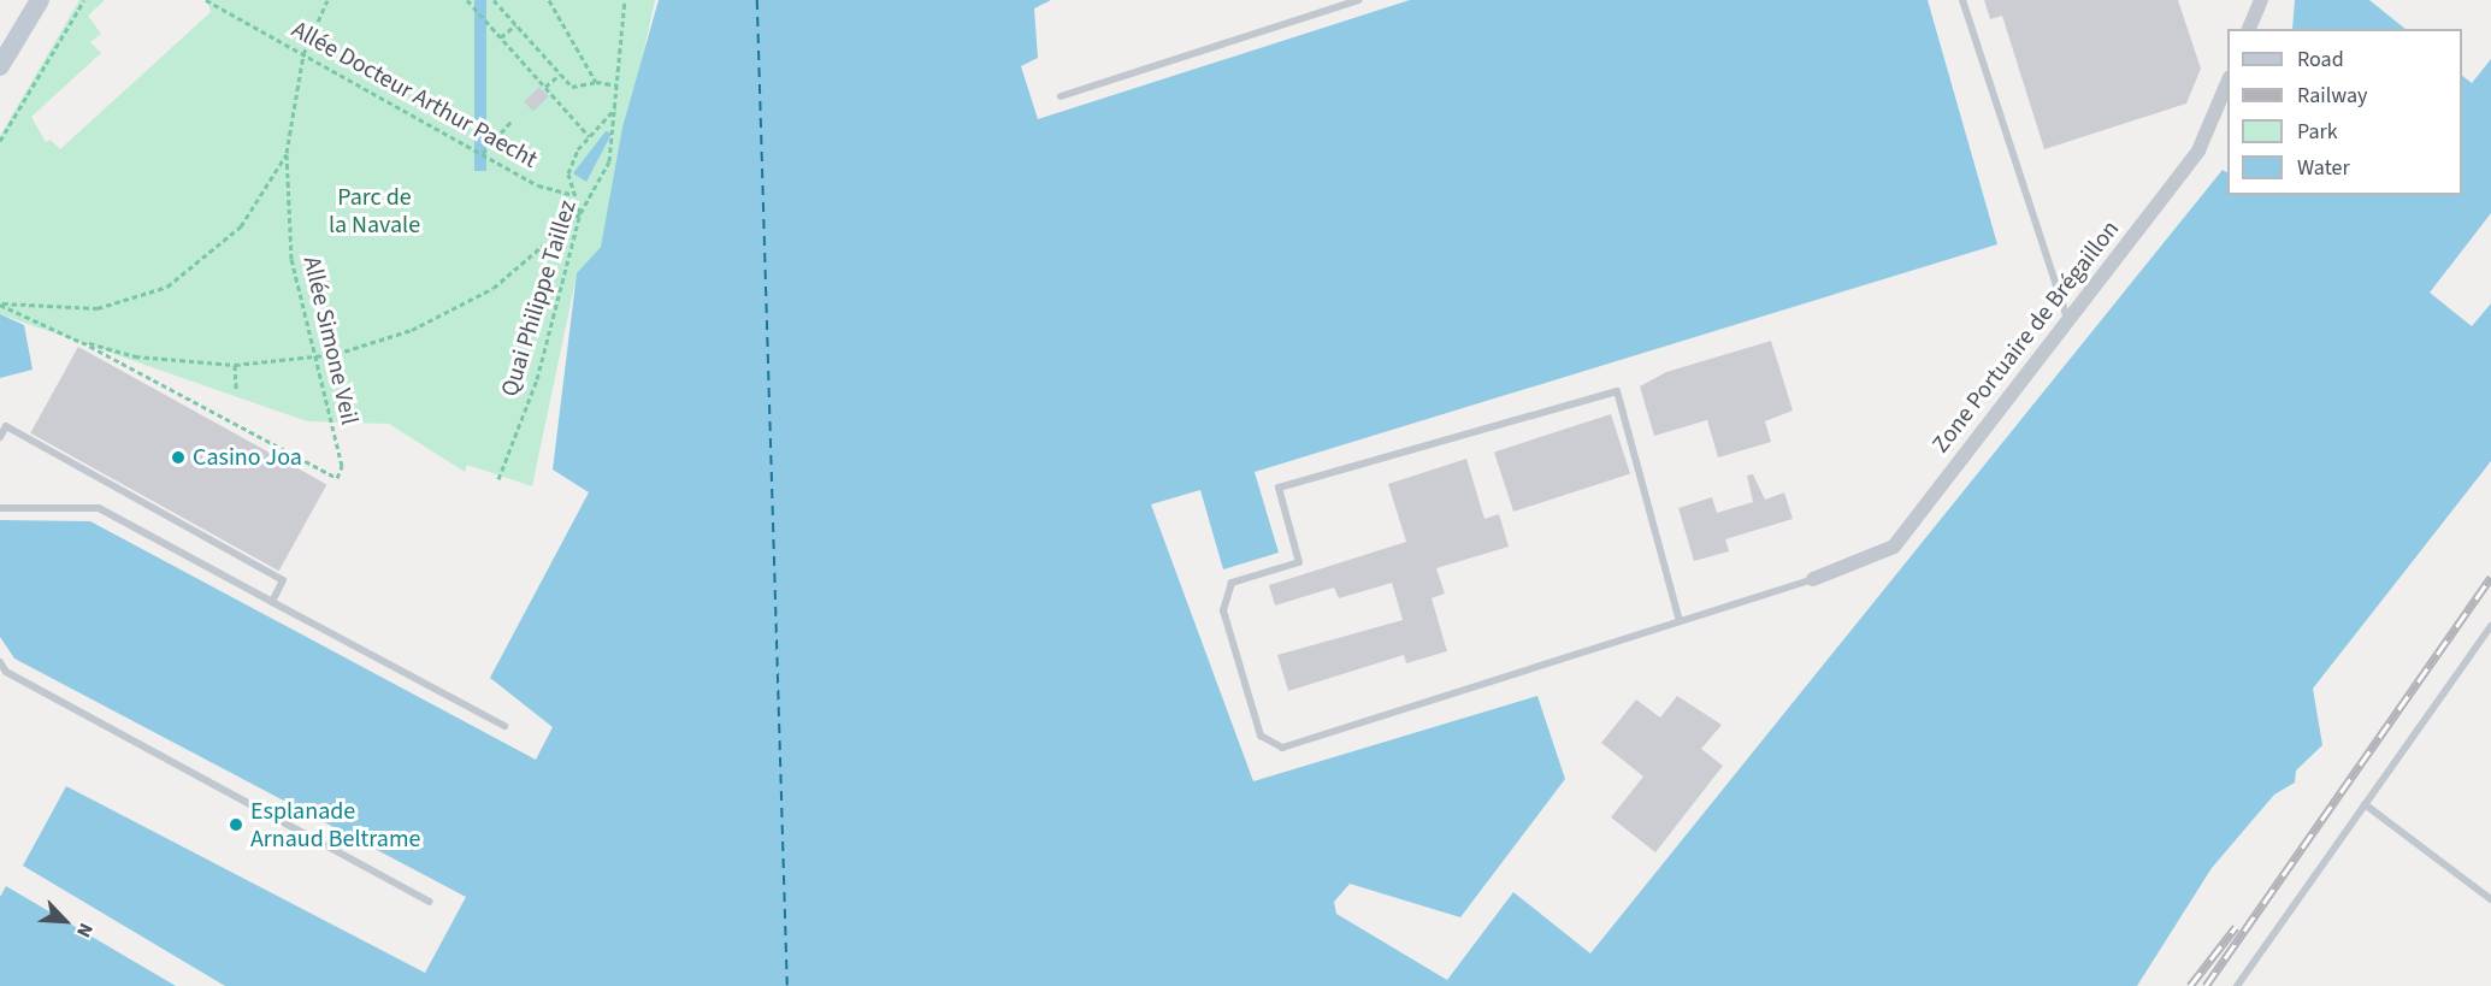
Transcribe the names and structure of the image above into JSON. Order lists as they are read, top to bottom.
{
  "streets": {
    "street": ["Zone Portuaire de Brégaillon"],
    "path": ["Allée Docteur Arthur Paecht", "Quai Philippe Taillez", "Allée Simone Veil"]
  },
  "crossings": [
    ["Allée Docteur Arthur Paecht", "Allée Simone Veil"]
  ],
  "parks": ["Parc de la Navale"],
  "places": ["Casino Joa", "Esplanade Arnaud Beltrame"],
  "legend": [
    "Road",
    "Railway",
    "Park",
    "Water"
  ],
  "north": "bottom right"
}
